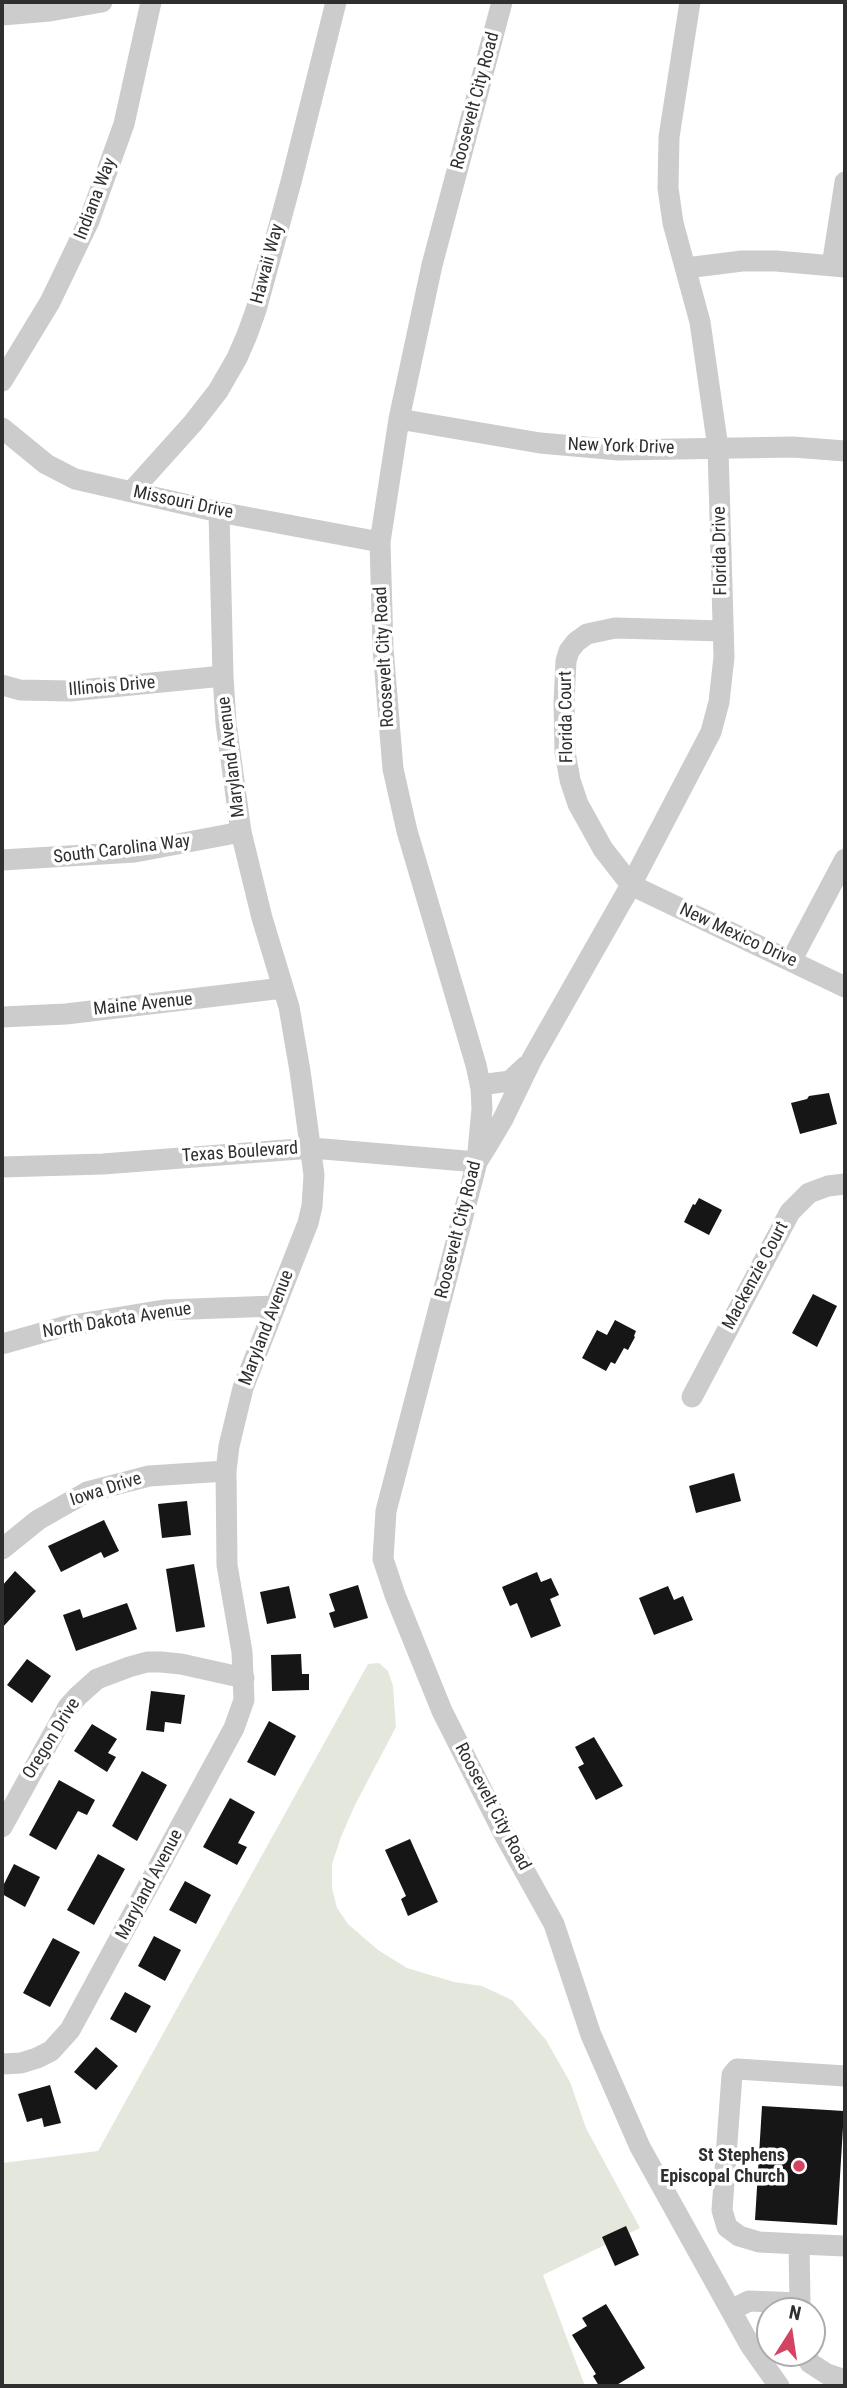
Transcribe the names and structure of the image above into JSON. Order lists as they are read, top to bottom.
{
  "streets": {
    "street": [
      "Roosevelt City Road",
      "Indiana Way",
      "Hawaii Way",
      "New York Drive",
      "Missouri Drive",
      "Florida Drive",
      "Illinois Drive",
      "Florida Court",
      "Maryland Avenue",
      "South Carolina Way",
      "New Mexico Drive",
      "Maine Avenue",
      "Texas Boulevard",
      "Mackenzie Court",
      "North Dakota Avenue",
      "Iowa Drive",
      "Oregon Drive"
    ]
  },
  "crossings": [
    ["Roosevelt City Road", "New York Drive"],
    ["Roosevelt City Road", "Missouri Drive"],
    ["Roosevelt City Road", "Florida Drive"],
    ["Roosevelt City Road", "Texas Boulevard"],
    ["Hawaii Way", "Missouri Drive"],
    ["New York Drive", "Florida Drive"],
    ["Missouri Drive", "Maryland Avenue"],
    ["Florida Drive", "Florida Court"],
    ["Florida Drive", "New Mexico Drive"],
    ["Florida Drive", "Texas Boulevard"],
    ["Illinois Drive", "Maryland Avenue"],
    ["Florida Court", "New Mexico Drive"],
    ["Maryland Avenue", "South Carolina Way"],
    ["Maryland Avenue", "Maine Avenue"],
    ["Maryland Avenue", "Texas Boulevard"],
    ["Maryland Avenue", "North Dakota Avenue"],
    ["Maryland Avenue", "Iowa Drive"],
    ["Maryland Avenue", "Oregon Drive"]
  ],
  "places": ["St Stephens Episcopal Church"],
  "north": "top"
}
